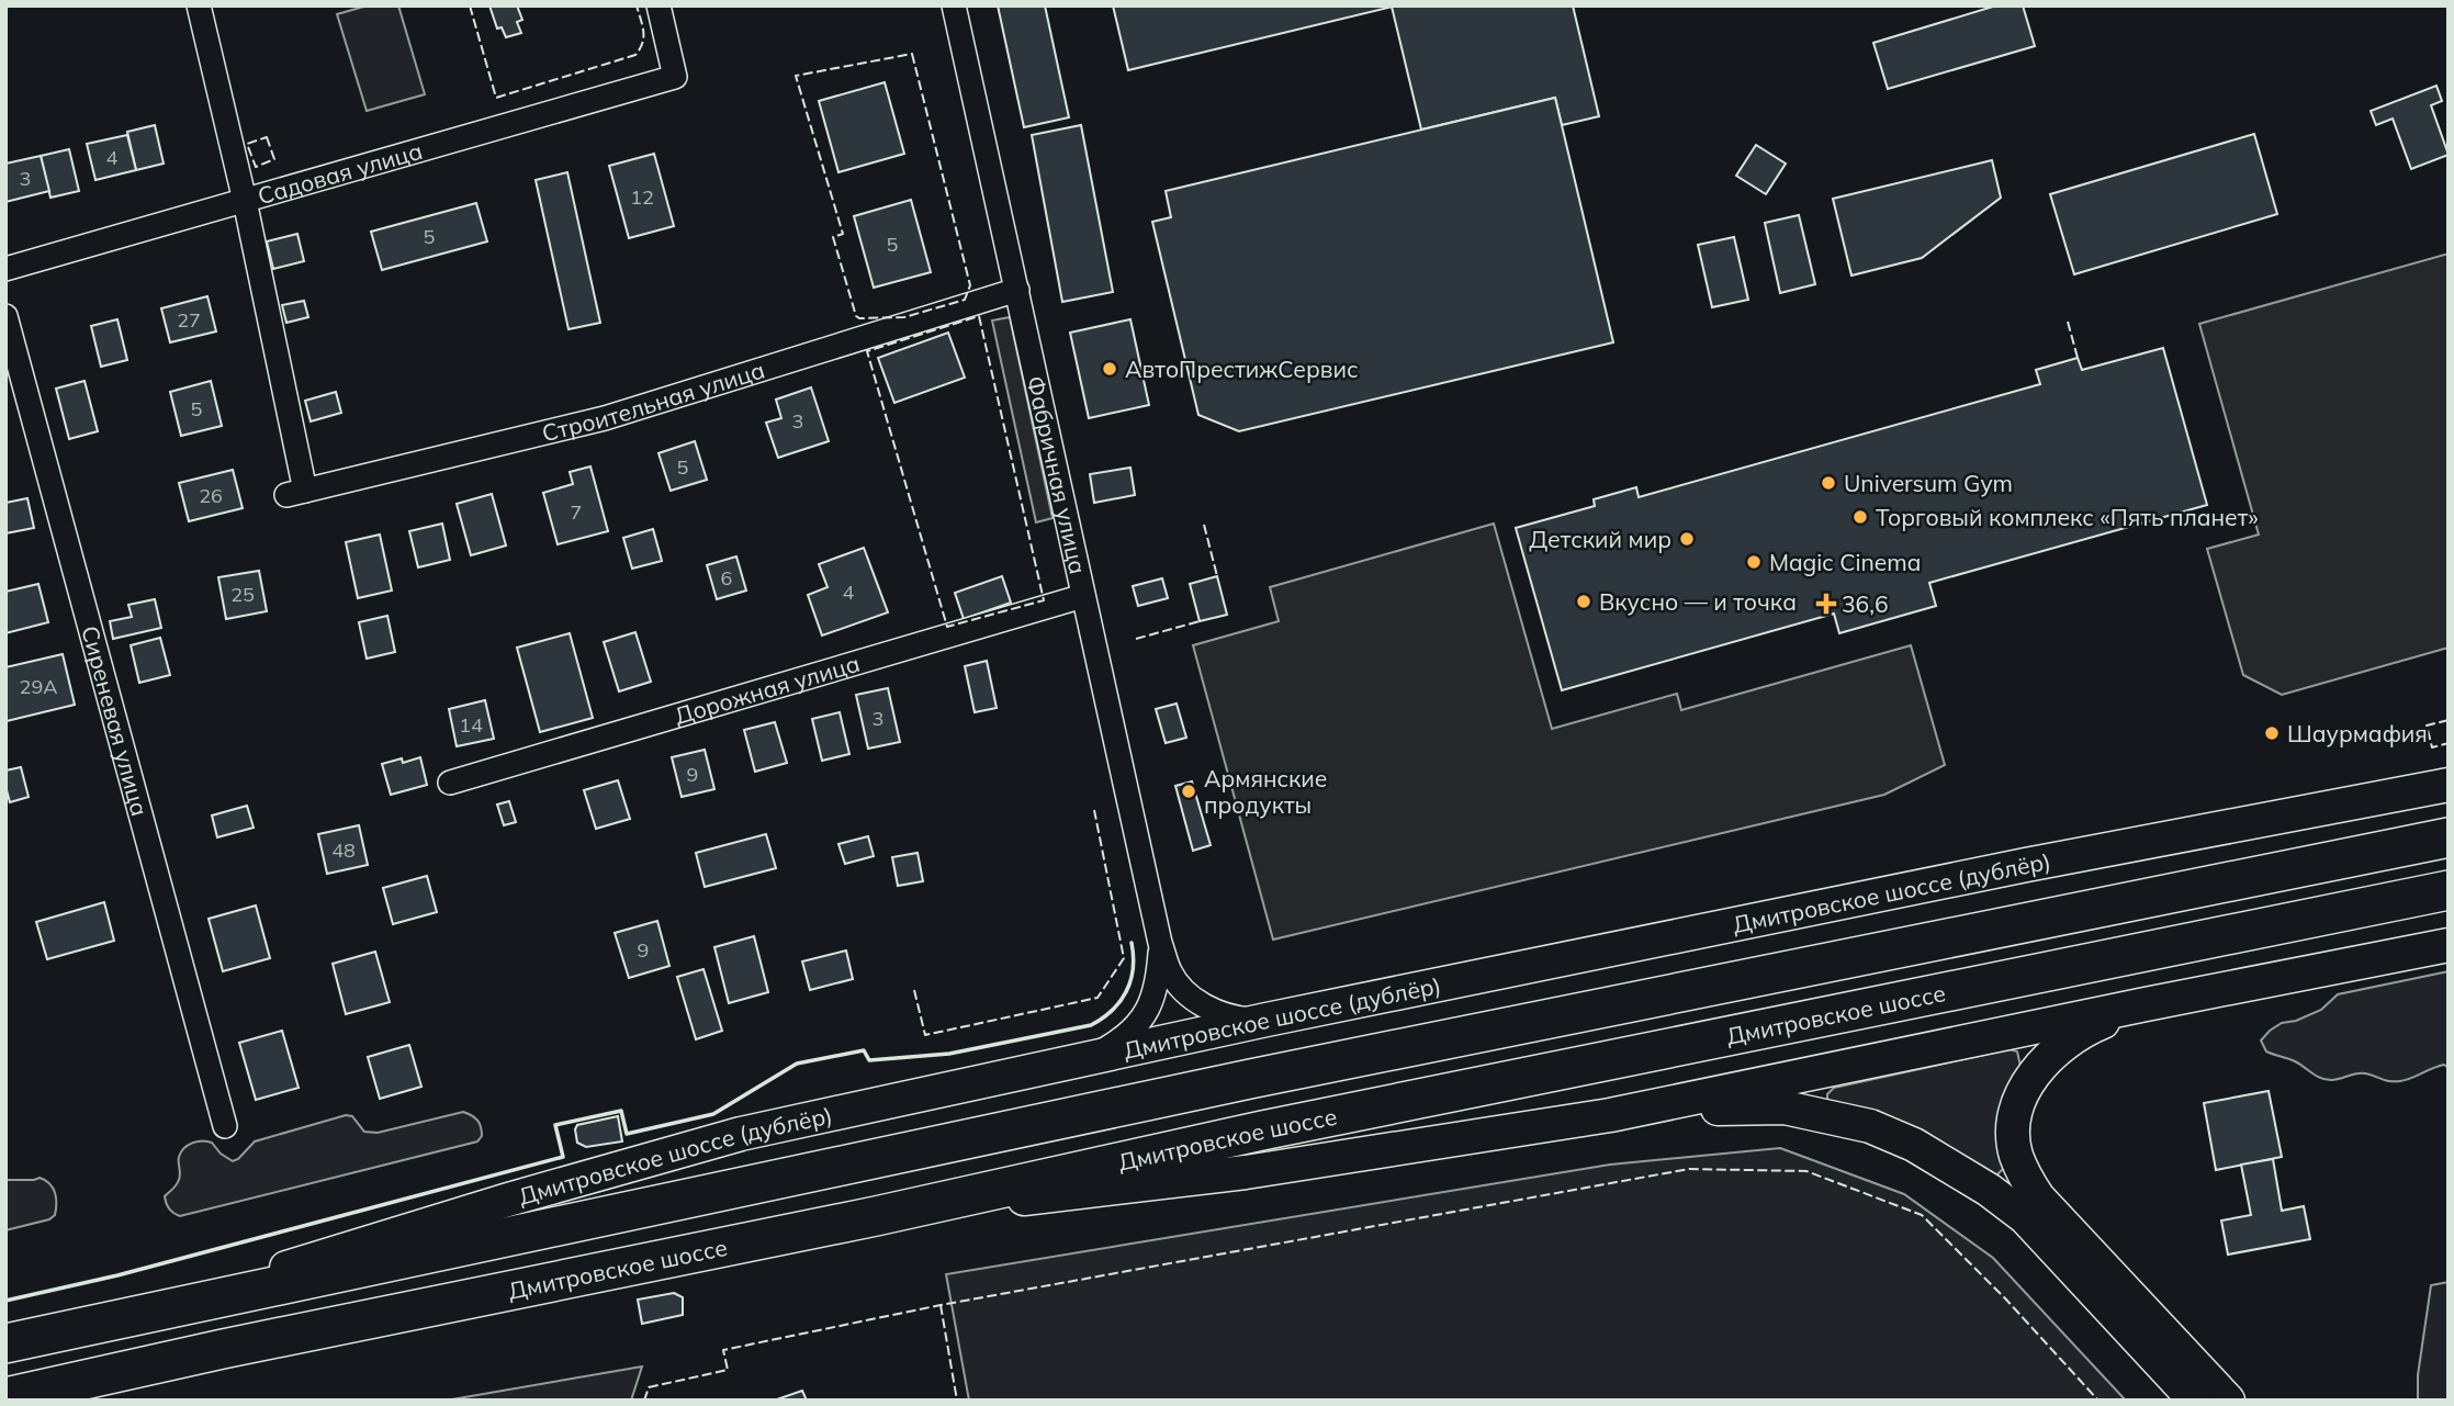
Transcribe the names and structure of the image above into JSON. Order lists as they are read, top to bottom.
{
  "streets": {
    "highway": ["Дмитровское шоссе"],
    "main road": ["Дмитровское шоссе (дублёр)"],
    "street": [
      "Садовая улица",
      "Строительная улица",
      "Фабричная улица",
      "Дорожная улица",
      "Сиреневая улица"
    ]
  },
  "crossings": [
    ["Садовая улица", "Строительная улица"],
    ["Строительная улица", "Фабричная улица"],
    ["Фабричная улица", "Дорожная улица"],
    ["Фабричная улица", "Дмитровское шоссе (дублёр)"]
  ],
  "places": {
    "other": [
      "АвтоПрестижСервис",
      "Universum Gym",
      "Торговый комплекс «Пять планет»",
      "Детский мир",
      "Magic Cinema",
      "Вкусно — и точка",
      "Шаурмафия",
      "Армянские продукты"
    ],
    "health": ["36,6"]
  },
  "house_numbers": [
    "4",
    "3",
    "12",
    "5",
    "5",
    "27",
    "5",
    "3",
    "5",
    "26",
    "7",
    "6",
    "4",
    "25",
    "29А",
    "3",
    "14",
    "9",
    "48",
    "9"
  ]
}
